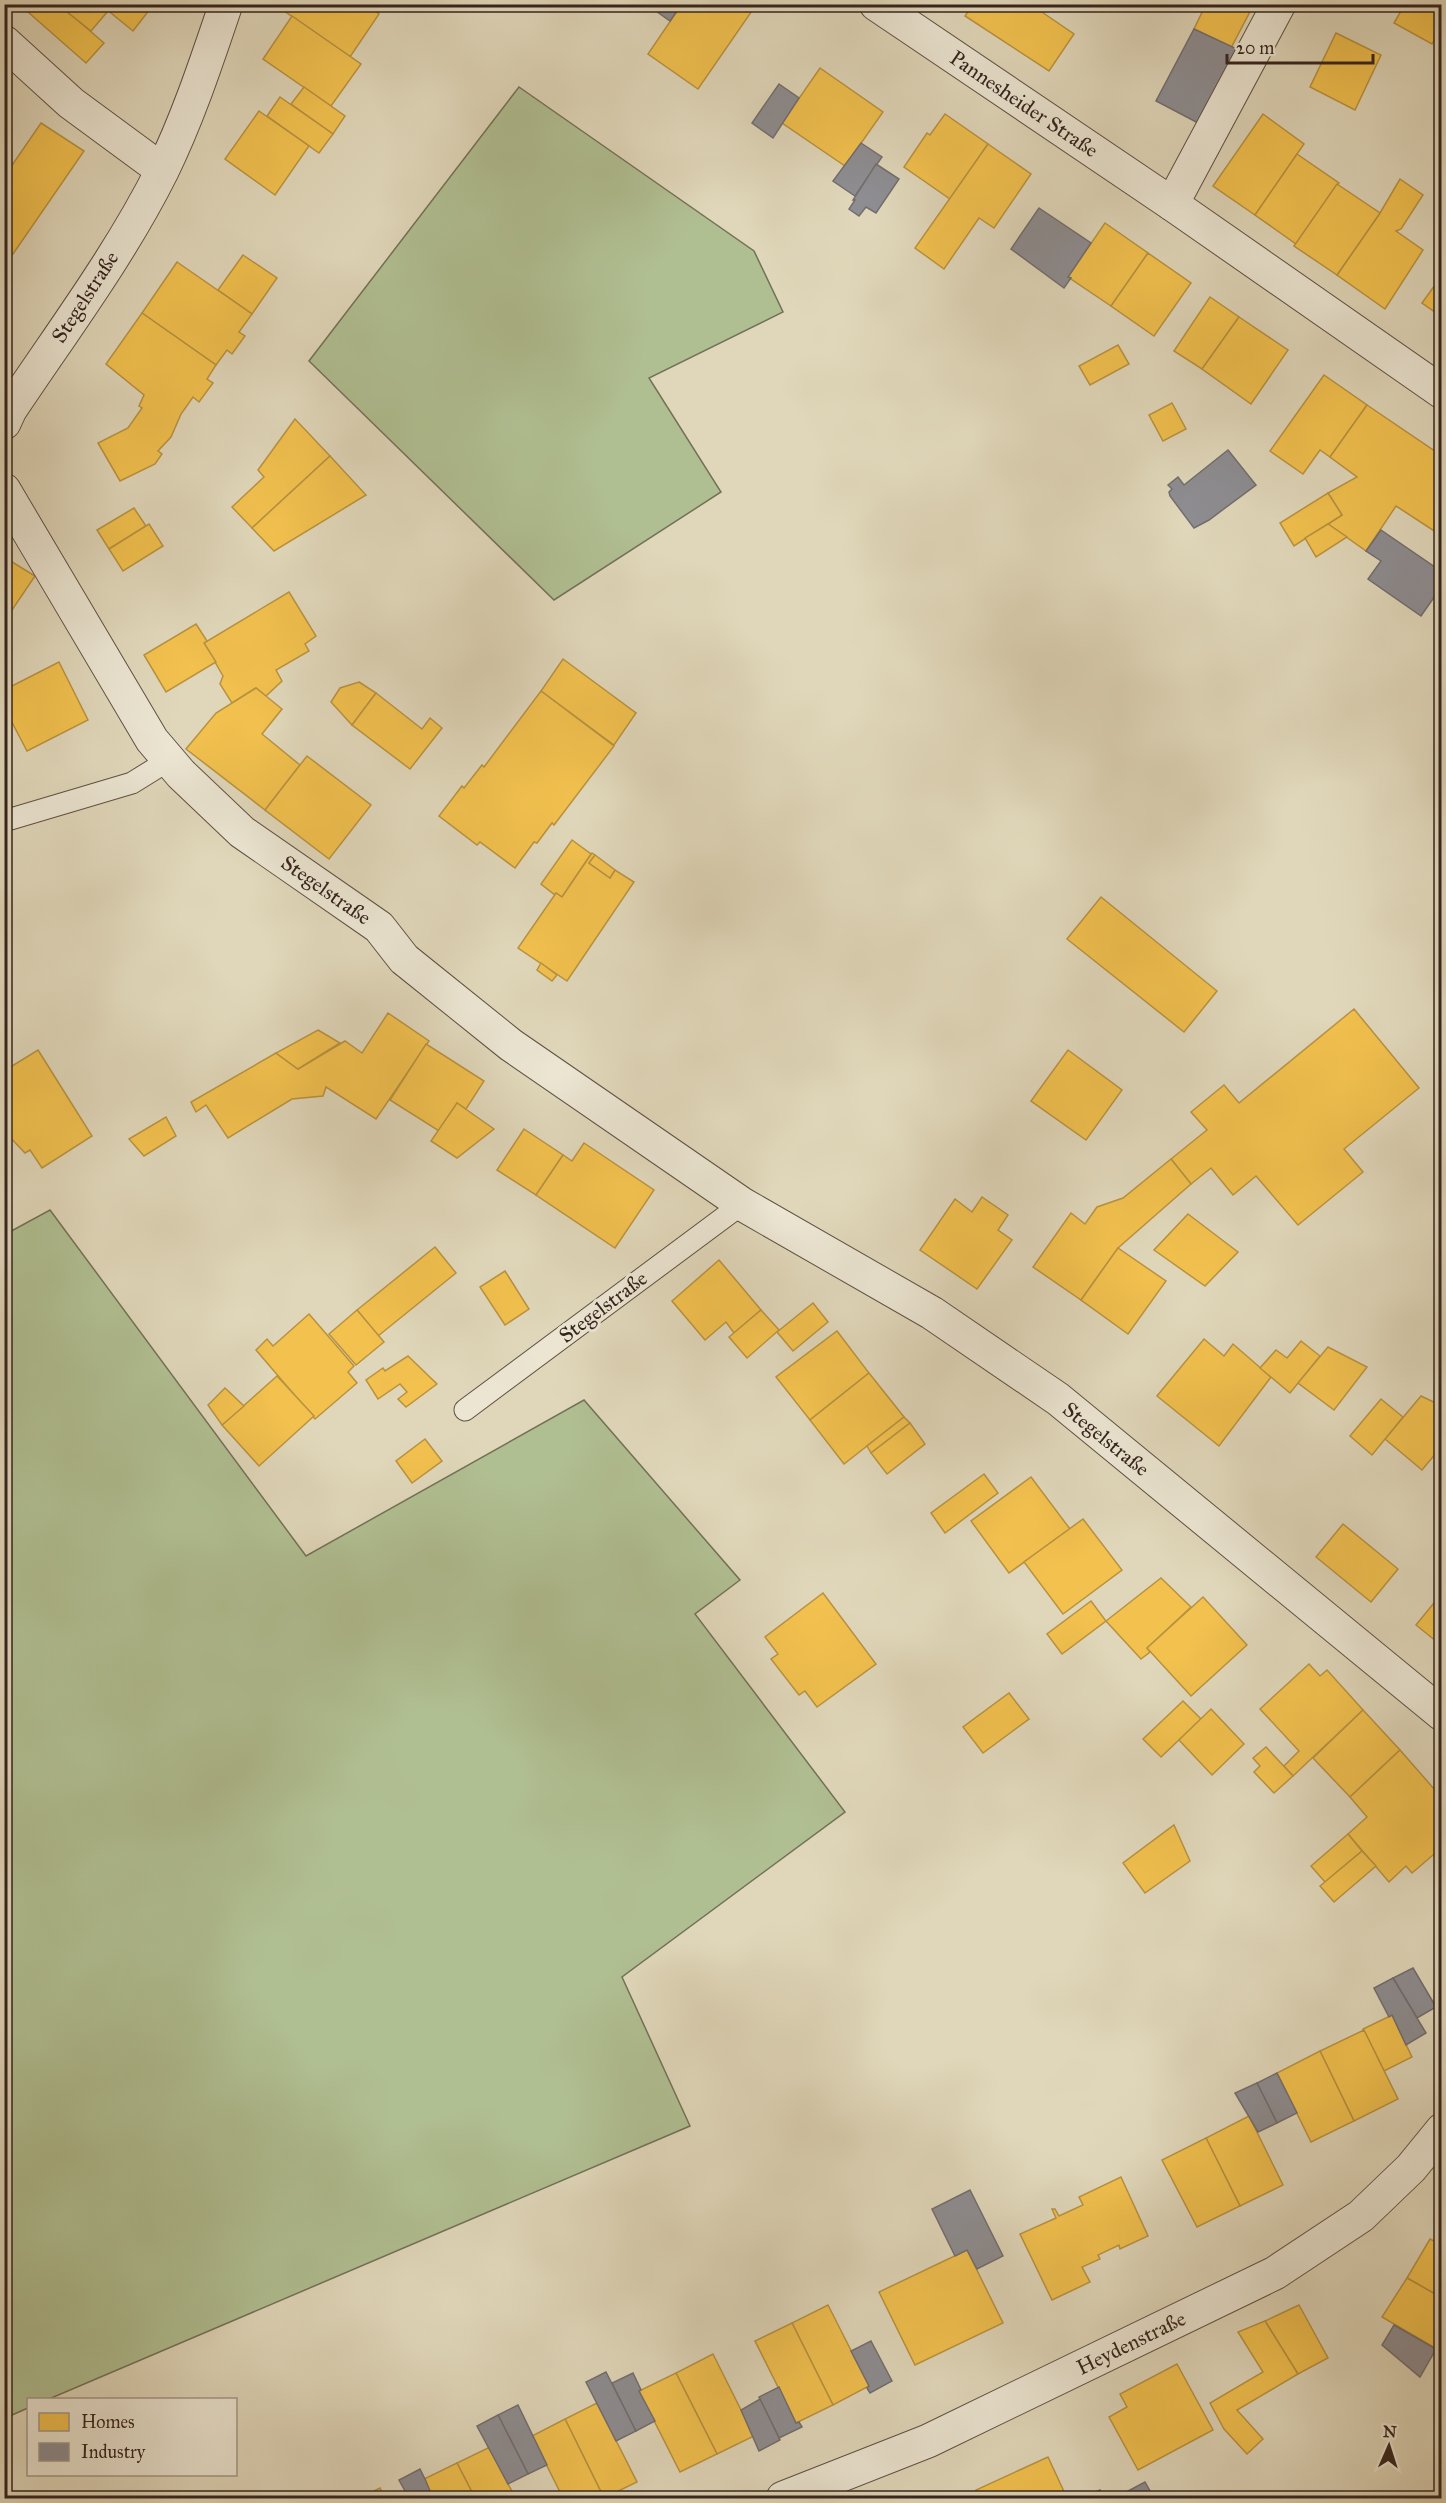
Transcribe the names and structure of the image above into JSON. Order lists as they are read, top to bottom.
{
  "streets": {
    "street": ["Pannesheider Straße", "Stegelstraße", "Heydenstraße"]
  },
  "legend": ["Homes", "Industry"],
  "scale_bar": "20 m",
  "north": "top"
}
